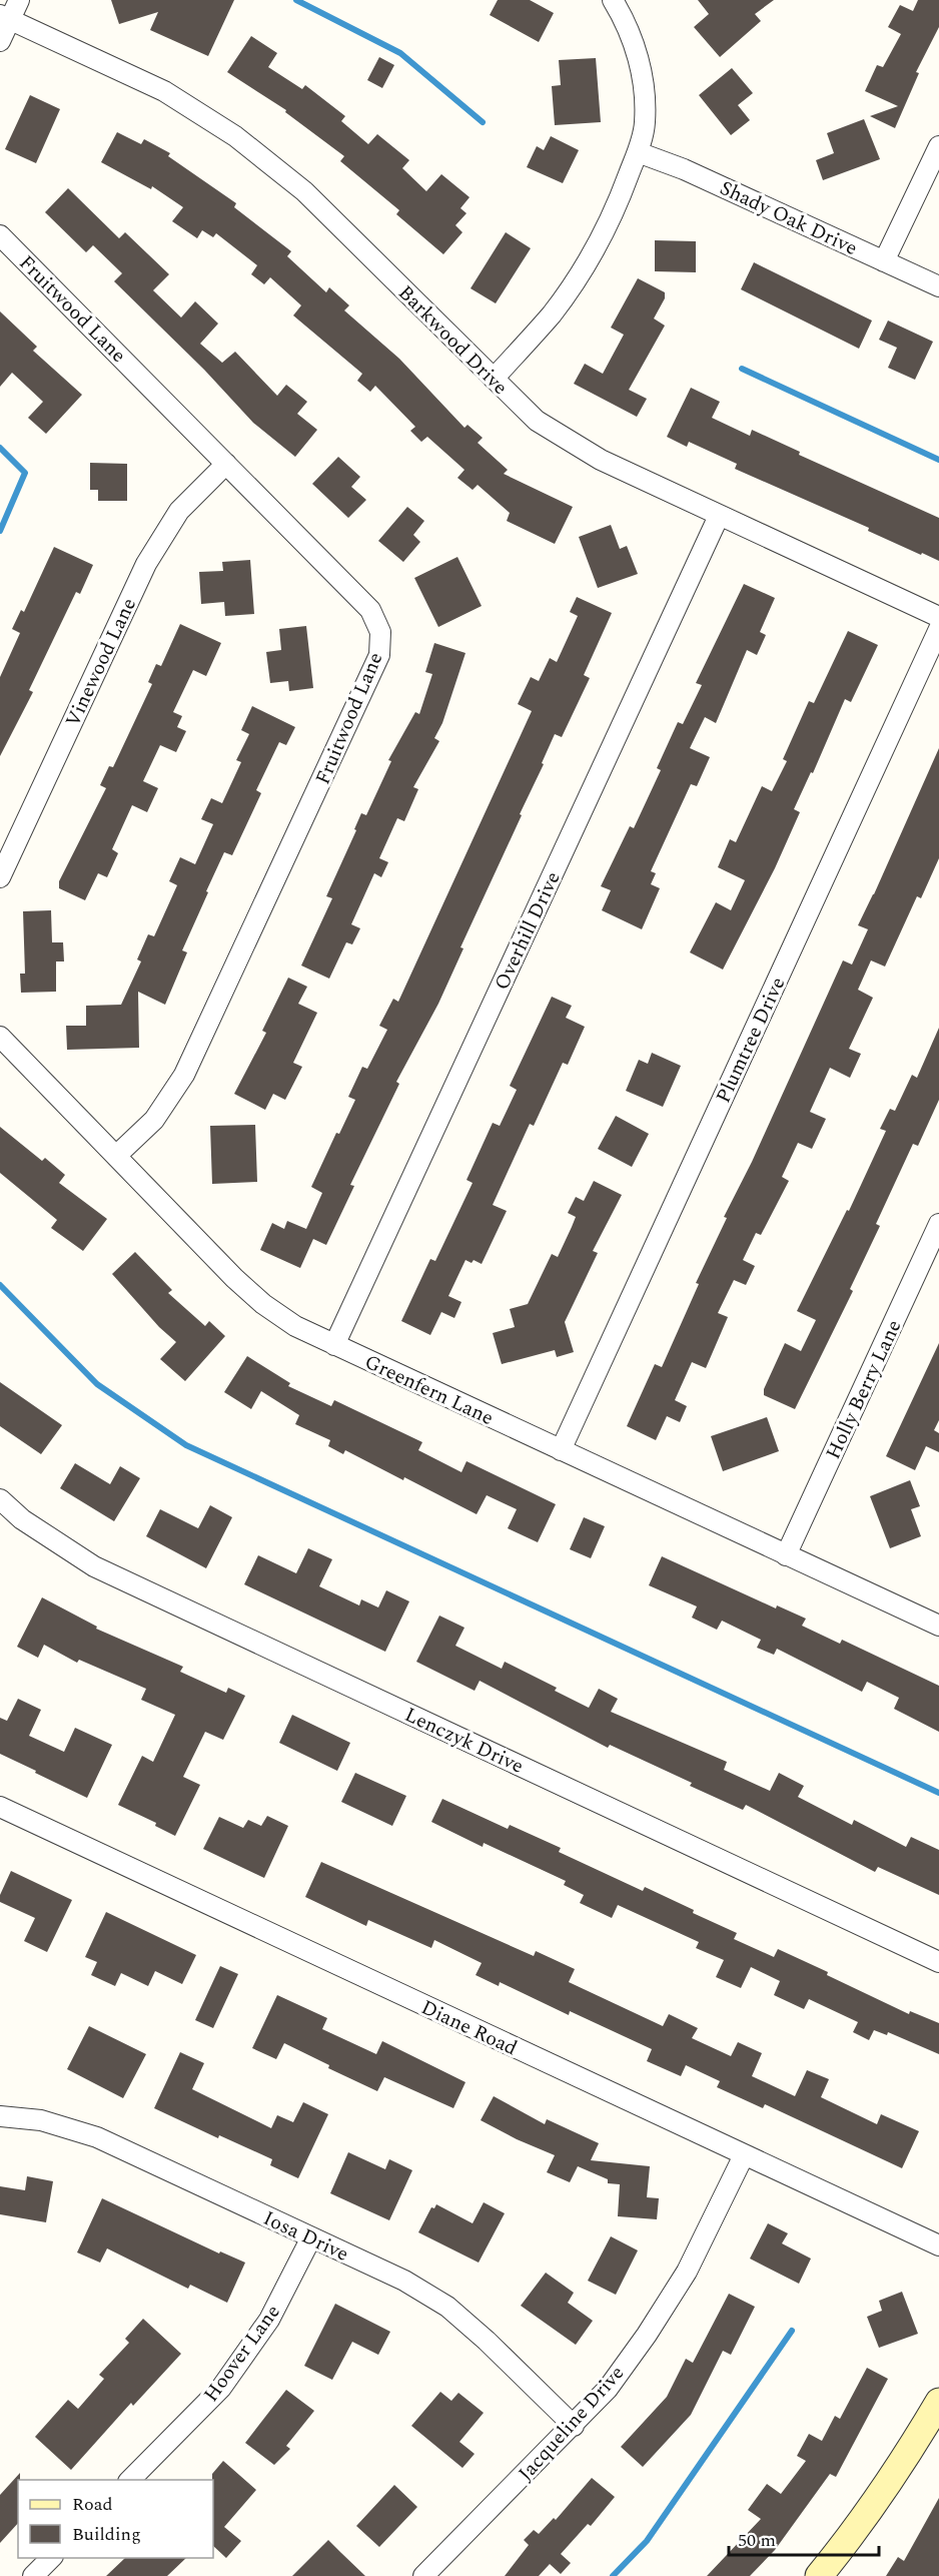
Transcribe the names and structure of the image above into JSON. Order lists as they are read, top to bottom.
{
  "streets": {
    "street": [
      "Shady Oak Drive",
      "Fruitwood Lane",
      "Barkwood Drive",
      "Vinewood Lane",
      "Overhill Drive",
      "Plumtree Drive",
      "Greenfern Lane",
      "Holly Berry Lane",
      "Lenczyk Drive",
      "Diane Road",
      "Iosa Drive",
      "Hoover Lane",
      "Jacqueline Drive"
    ]
  },
  "crossings": [
    ["Fruitwood Lane", "Vinewood Lane"],
    ["Fruitwood Lane", "Greenfern Lane"],
    ["Barkwood Drive", "Overhill Drive"],
    ["Overhill Drive", "Greenfern Lane"],
    ["Plumtree Drive", "Greenfern Lane"],
    ["Greenfern Lane", "Holly Berry Lane"],
    ["Diane Road", "Jacqueline Drive"],
    ["Iosa Drive", "Hoover Lane"],
    ["Iosa Drive", "Jacqueline Drive"]
  ],
  "legend": ["Road", "Building"],
  "scale_bar": "50 m"
}
